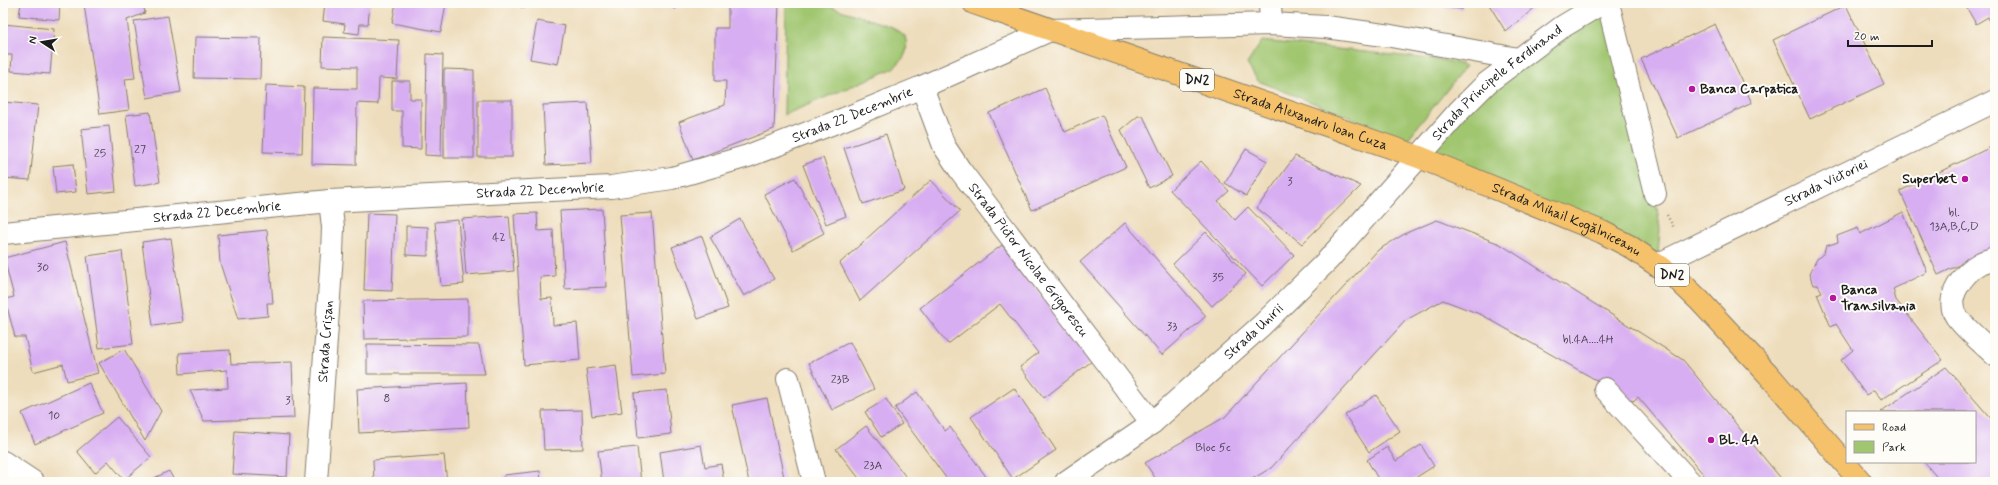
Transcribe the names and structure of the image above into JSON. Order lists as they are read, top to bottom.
{
  "streets": {
    "main road": ["DN2", "Strada Alexandru Ioan Cuza", "Strada Mihail Kogălniceanu"],
    "street": [
      "Strada Principele Ferdinand",
      "Strada 22 Decembrie",
      "Strada Victoriei",
      "Strada Pictor Nicolae Grigorescu",
      "Strada Unirii",
      "Strada Crișan"
    ]
  },
  "crossings": [
    ["Strada Principele Ferdinand", "Strada Alexandru Ioan Cuza"],
    ["Strada Principele Ferdinand", "Strada Mihail Kogălniceanu"],
    ["Strada Principele Ferdinand", "Strada Unirii"],
    ["Strada 22 Decembrie", "Strada Alexandru Ioan Cuza"],
    ["Strada 22 Decembrie", "Strada Pictor Nicolae Grigorescu"],
    ["Strada 22 Decembrie", "Strada Crișan"],
    ["Strada Alexandru Ioan Cuza", "Strada Mihail Kogălniceanu"],
    ["Strada Alexandru Ioan Cuza", "Strada Unirii"],
    ["Strada Victoriei", "Strada Mihail Kogălniceanu"],
    ["Strada Mihail Kogălniceanu", "Strada Unirii"],
    ["Strada Pictor Nicolae Grigorescu", "Strada Unirii"]
  ],
  "places": [
    "Banca Carpatica",
    "Superbet",
    "Banca Transilvania",
    "BL. 4A"
  ],
  "house_numbers": [
    "27",
    "25",
    "3",
    "bl. 13A,B,C,D",
    "42",
    "30",
    "35",
    "33",
    "bl.4A....4H",
    "23B",
    "8",
    "3",
    "10",
    "Bloc 5c",
    "23A"
  ],
  "legend": ["Road", "Park"],
  "scale_bar": "20 m",
  "north": "left"
}
